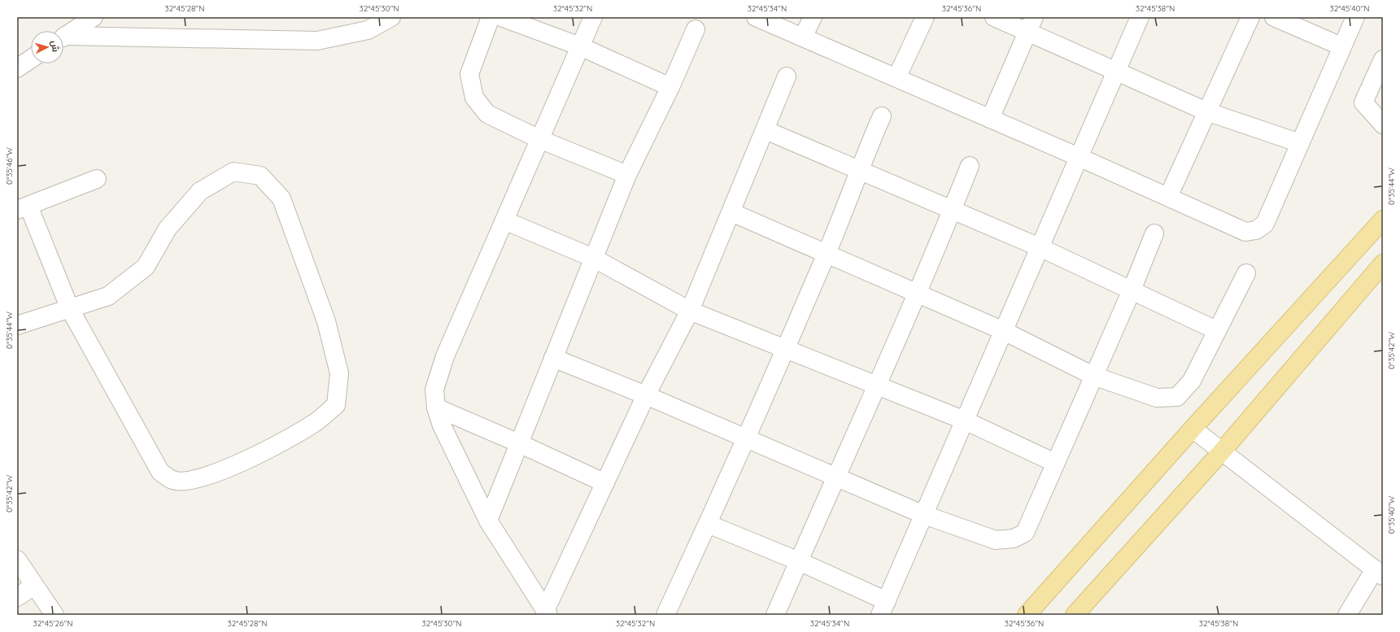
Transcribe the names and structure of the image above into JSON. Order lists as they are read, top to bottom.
{
  "north": "right",
  "coordinates": [
    "32°45'28\"N",
    "32°45'30\"N",
    "32°45'32\"N",
    "32°45'34\"N",
    "32°45'36\"N",
    "32°45'38\"N",
    "32°45'40\"N",
    "0°35'46\"W",
    "0°35'44\"W",
    "0°35'42\"W",
    "0°35'40\"W",
    "32°45'26\"N"
  ]
}
